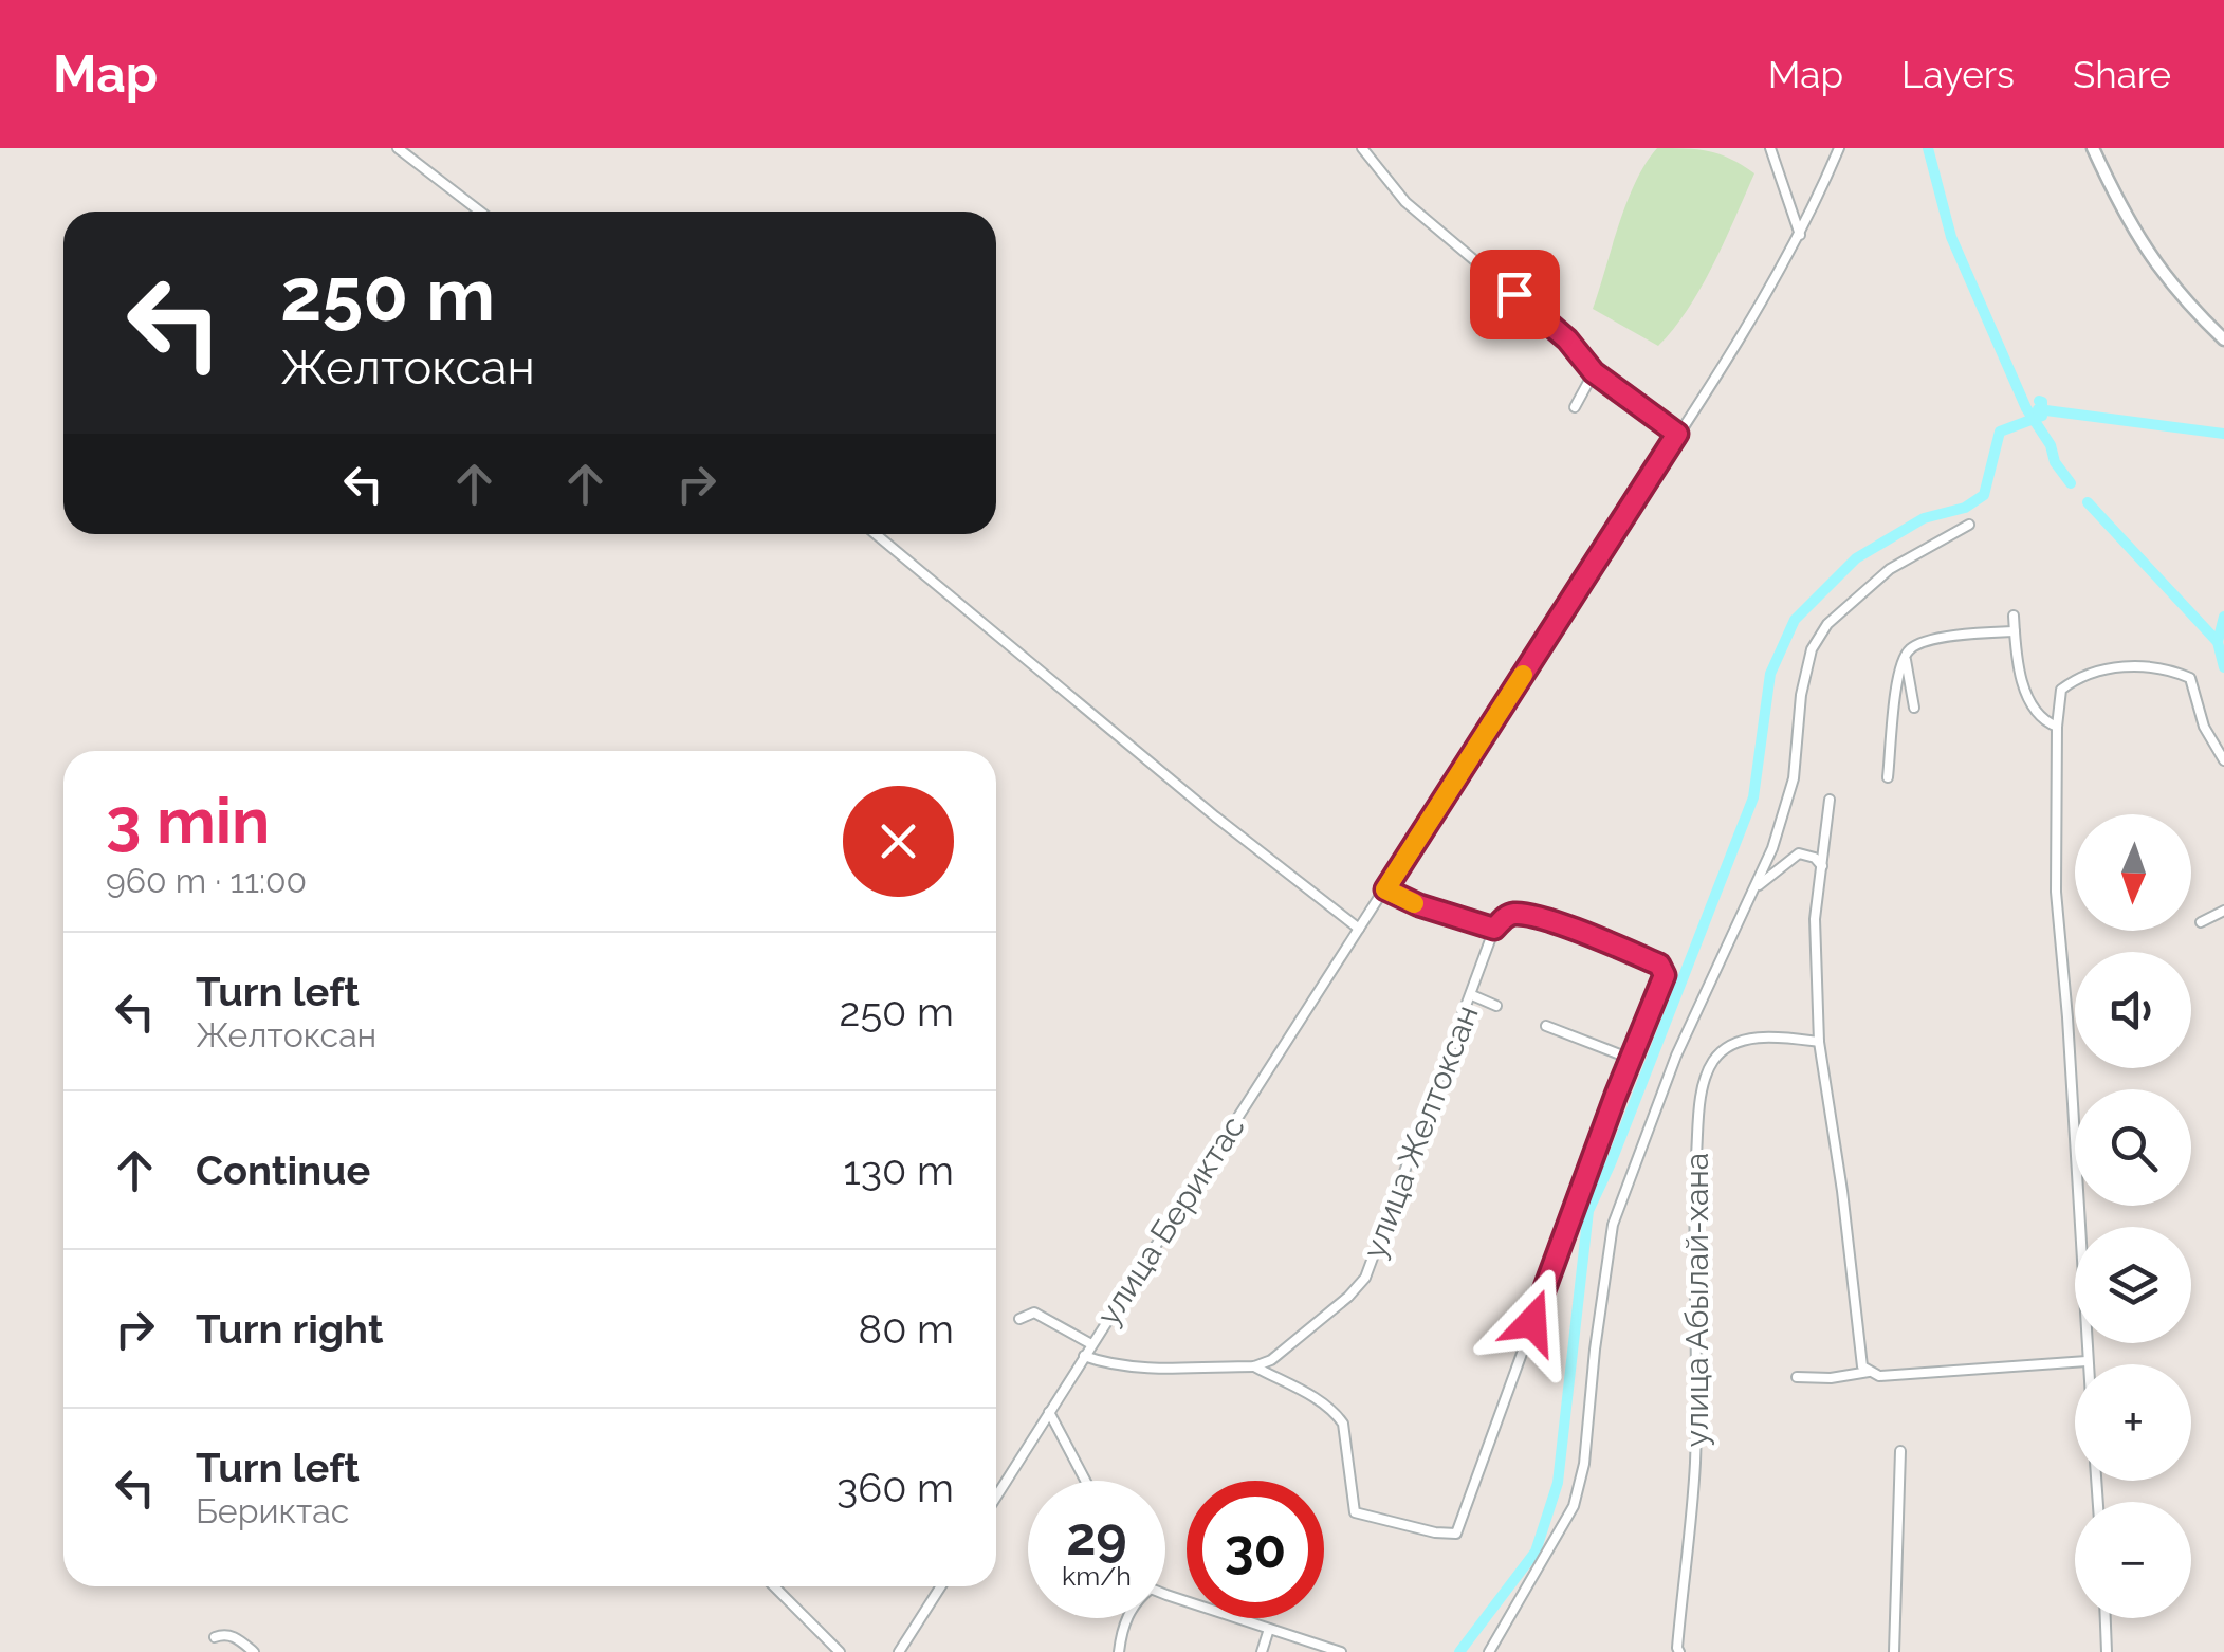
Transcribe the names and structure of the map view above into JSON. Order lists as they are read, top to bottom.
{
  "streets": {
    "street": ["улица Желтоксан", "улица Бериктас", "улица Абылай-хана"]
  },
  "north": "bottom",
  "page": {
    "header": "Map",
    "nav": ["Map", "Layers", "Share"],
    "turn": ["250 m", "Желтоксан"],
    "heading": ["3 min", "960 m · 11:00"],
    "map_buttons": ["+", "−"],
    "list": [
      {
        "name": "Turn left",
        "note": "Желтоксан",
        "value": "250 m"
      },
      {
        "name": "Continue",
        "value": "130 m"
      },
      {
        "name": "Turn right",
        "value": "80 m"
      },
      {
        "name": "Turn left",
        "note": "Бериктас",
        "value": "360 m"
      }
    ],
    "speed": "29 km/h",
    "limit": "30"
  }
}
